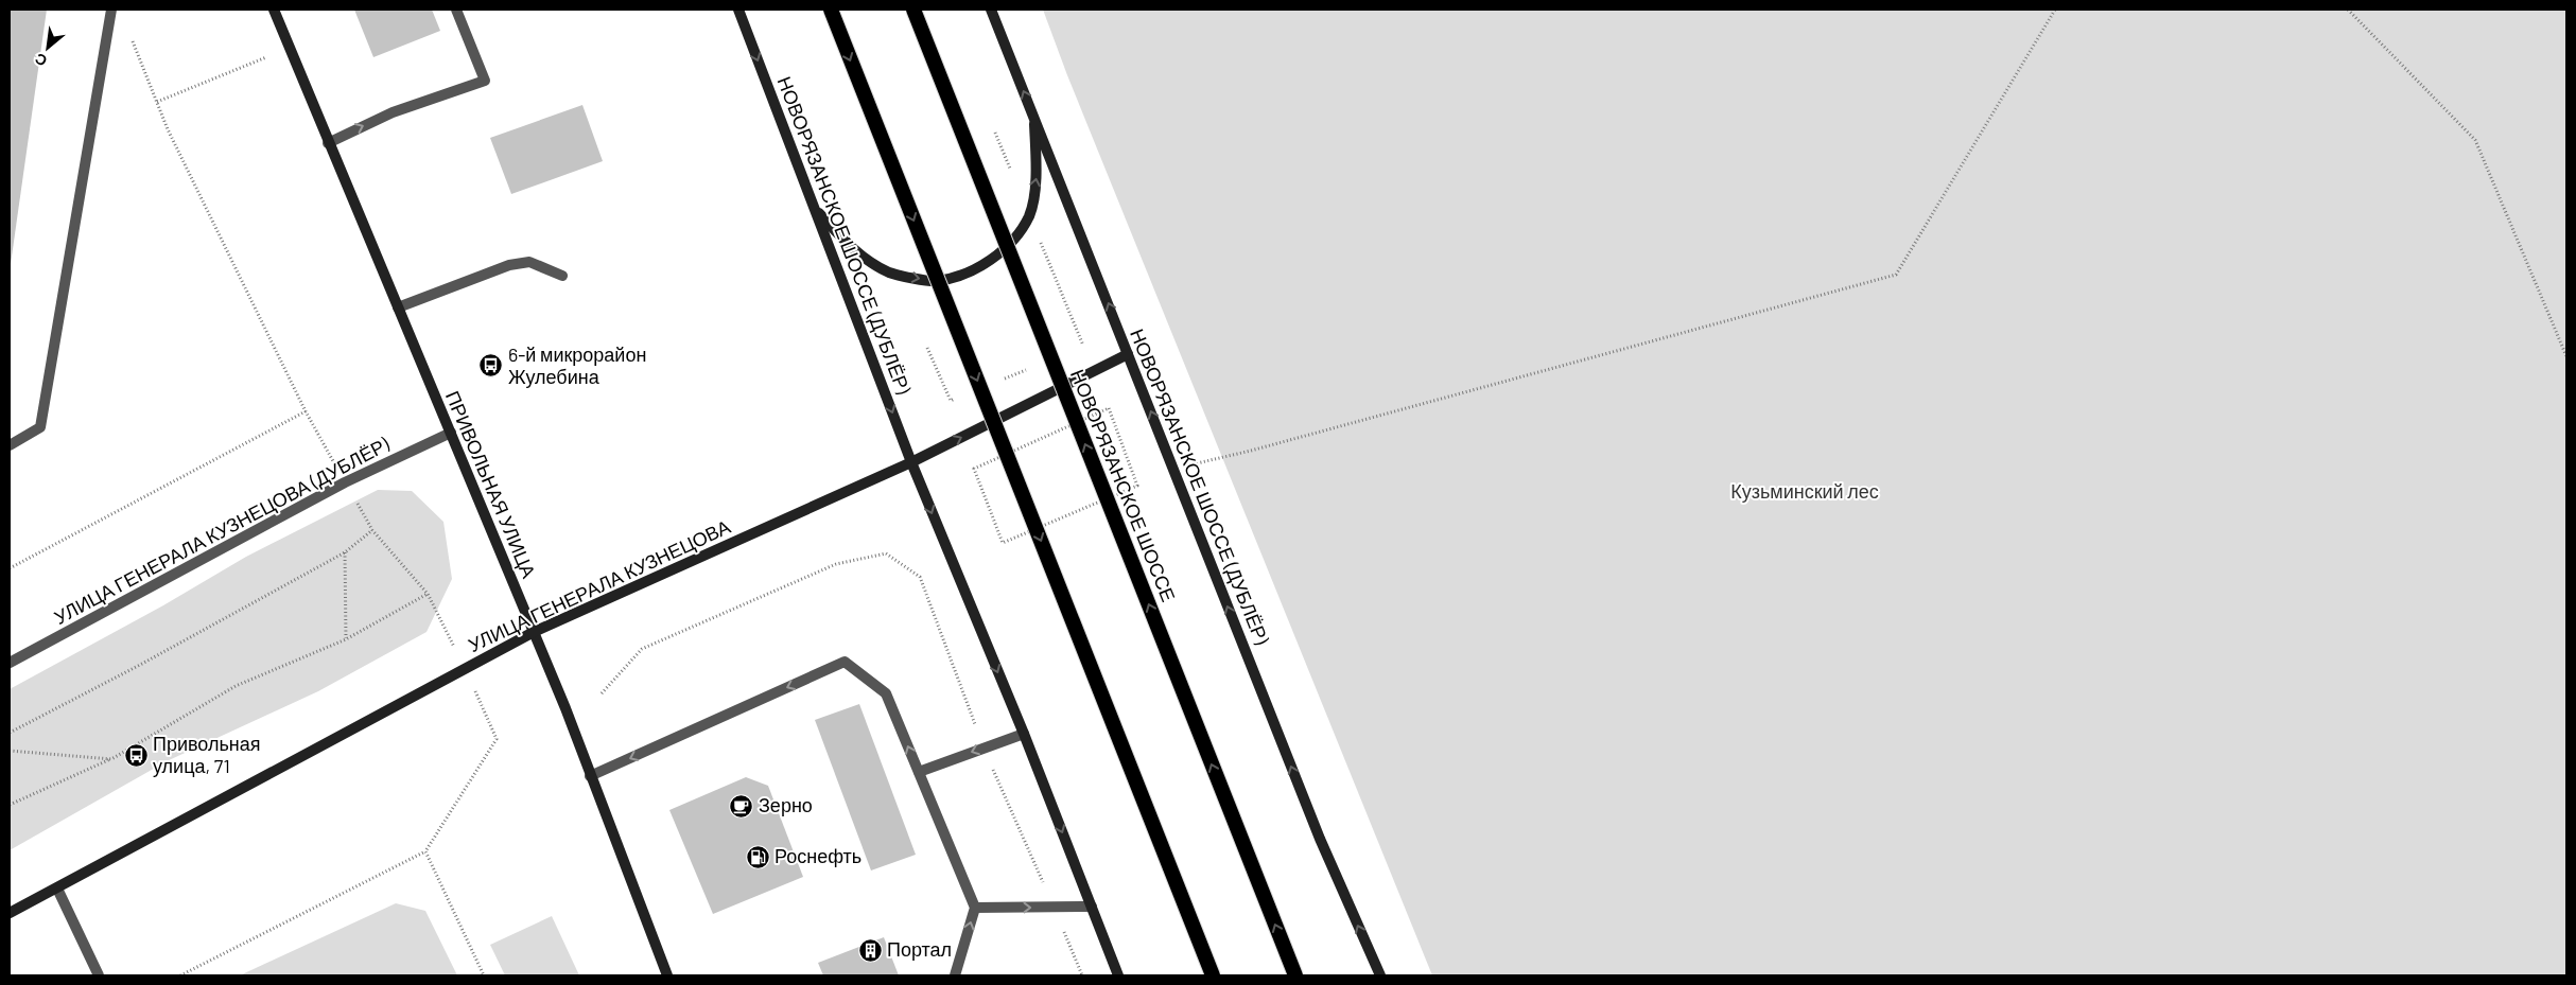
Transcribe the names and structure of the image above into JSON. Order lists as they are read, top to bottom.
{
  "streets": {
    "highway": ["НОВОРЯЗАНСКОЕ ШОССЕ"],
    "main road": ["НОВОРЯЗАНСКОЕ ШОССЕ (ДУБЛЁР)", "ПРИВОЛЬНАЯ УЛИЦА", "УЛИЦА ГЕНЕРАЛА КУЗНЕЦОВА"],
    "street": ["УЛИЦА ГЕНЕРАЛА КУЗНЕЦОВА (ДУБЛЁР)"]
  },
  "crossings": [
    ["НОВОРЯЗАНСКОЕ ШОССЕ (ДУБЛЁР)", "УЛИЦА ГЕНЕРАЛА КУЗНЕЦОВА"],
    ["ПРИВОЛЬНАЯ УЛИЦА", "УЛИЦА ГЕНЕРАЛА КУЗНЕЦОВА (ДУБЛЁР)"],
    ["ПРИВОЛЬНАЯ УЛИЦА", "УЛИЦА ГЕНЕРАЛА КУЗНЕЦОВА"]
  ],
  "parks": ["Кузьминский лес"],
  "places": {
    "bus stop": ["6-й микрорайон Жулебина", "Привольная улица, 71"],
    "cafe": ["Зерно"],
    "fuel station": ["Роснефть"],
    "building": ["Портал"]
  },
  "north": "bottom left"
}
